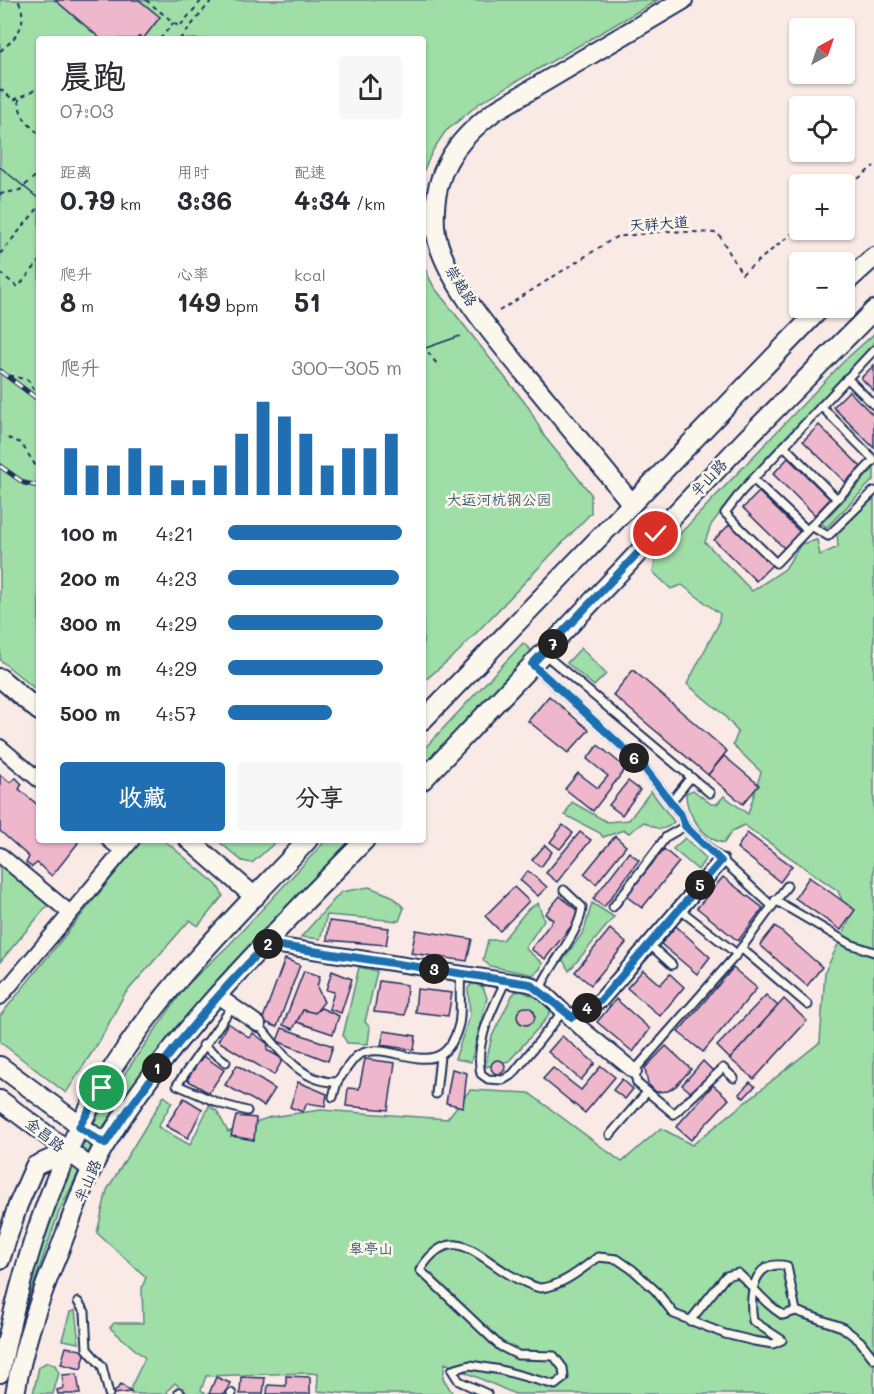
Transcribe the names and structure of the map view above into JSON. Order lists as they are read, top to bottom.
{
  "streets": {
    "main road": ["崇越路", "半山路", "金昌路"],
    "path": ["天祥大道"]
  },
  "crossings": [
    ["半山路", "金昌路"]
  ],
  "parks": ["大运河杭钢公园", "皋亭山"],
  "north": "top right",
  "page": {
    "map_buttons": ["+", "−"],
    "heading": ["晨跑", "07:03"],
    "stats": [
      ["距离", "0.79 km"],
      ["用时", "3:36"],
      ["配速", "4:34 /km"],
      ["爬升", "8 m"],
      ["心率", "149 bpm"],
      ["kcal", "51"]
    ],
    "chart": ["爬升", "300–305 m"],
    "list": [
      {
        "name": "100 m",
        "note": "4:21"
      },
      {
        "name": "200 m",
        "note": "4:23"
      },
      {
        "name": "300 m",
        "note": "4:29"
      },
      {
        "name": "400 m",
        "note": "4:29"
      },
      {
        "name": "500 m",
        "note": "4:57"
      }
    ],
    "pins": [
      "7",
      "6",
      "5",
      "2",
      "3",
      "4",
      "1"
    ],
    "buttons": ["收藏", "分享"]
  }
}
